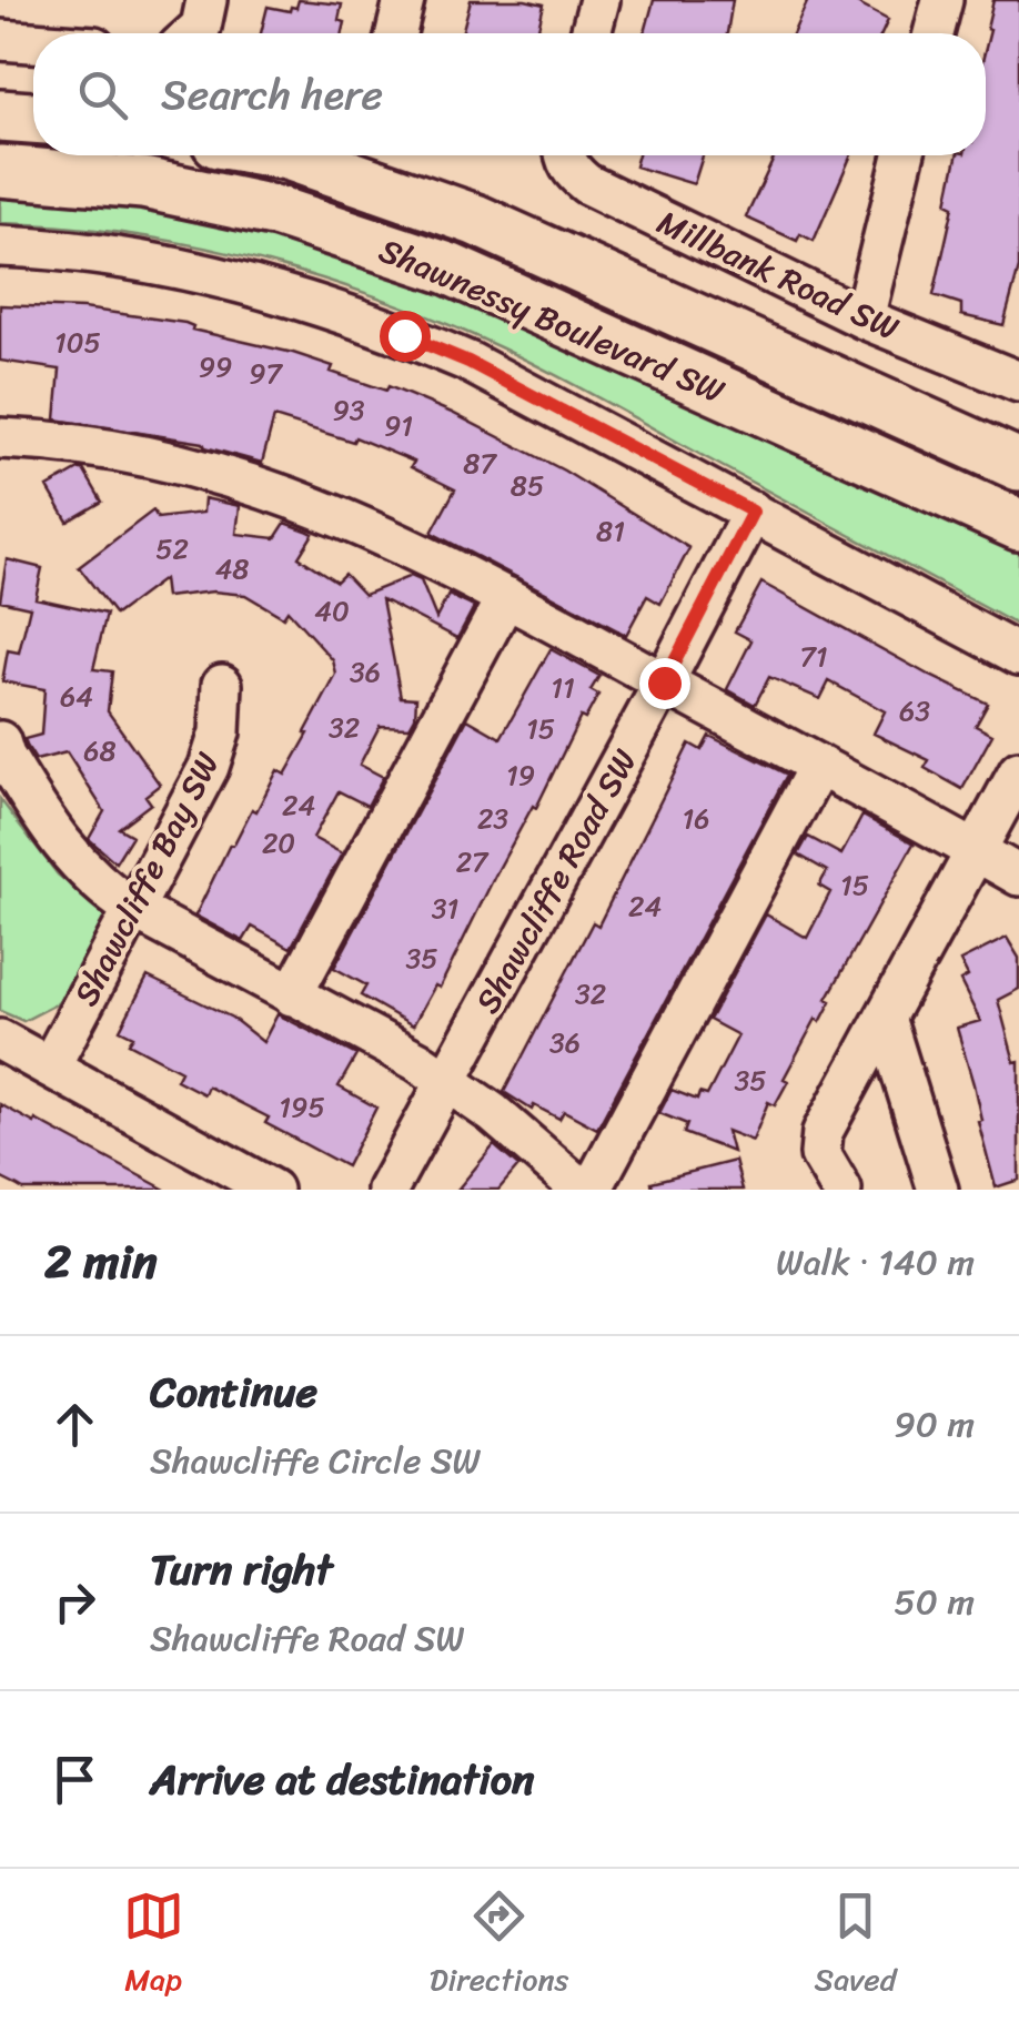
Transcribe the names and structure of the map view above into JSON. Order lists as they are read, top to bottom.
{
  "streets": {
    "main road": ["Shawnessy Boulevard SW"],
    "street": ["Millbank Road SW", "Shawcliffe Bay SW", "Shawcliffe Road SW"]
  },
  "house_numbers": [
    "105",
    "99",
    "97",
    "93",
    "91",
    "87",
    "85",
    "81",
    "52",
    "48",
    "40",
    "71",
    "36",
    "11",
    "64",
    "63",
    "32",
    "15",
    "68",
    "19",
    "24",
    "23",
    "16",
    "20",
    "27",
    "15",
    "24",
    "31",
    "35",
    "32",
    "36",
    "35",
    "195"
  ],
  "page": {
    "search": "Search here",
    "heading": ["2 min", "Walk · 140 m"],
    "list": [
      ["Continue", "Shawcliffe Circle SW", "90 m"],
      ["Turn right", "Shawcliffe Road SW", "50 m"],
      "Arrive at destination"
    ],
    "nav": ["Map", "Directions", "Saved"]
  }
}
